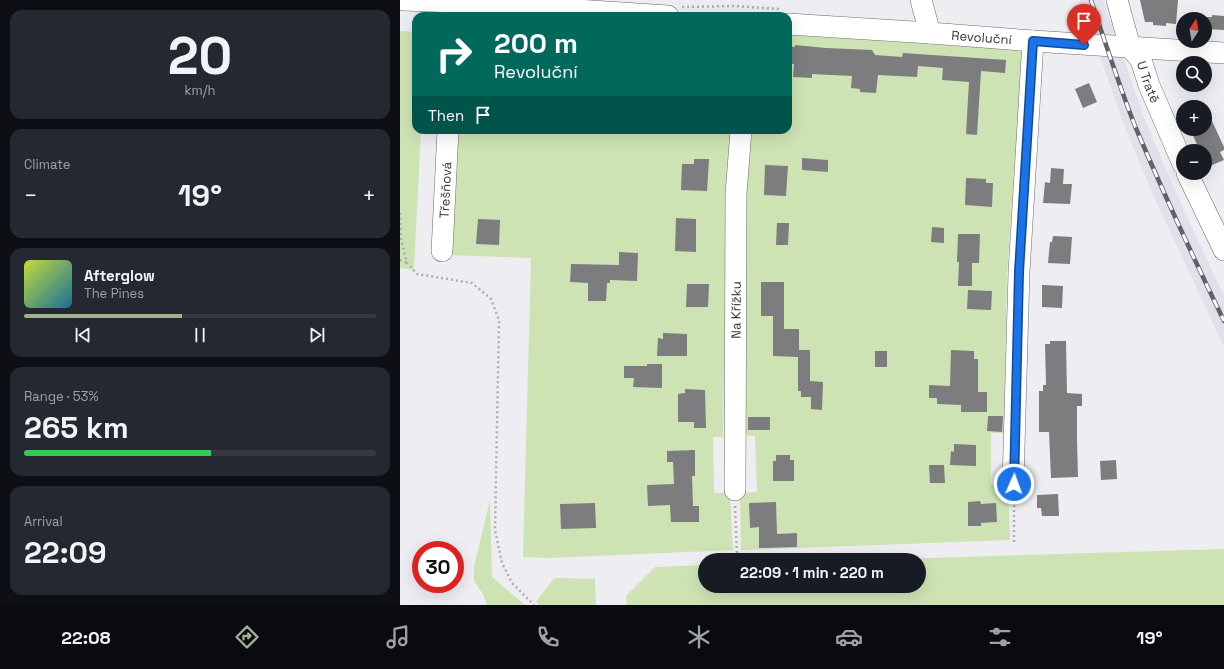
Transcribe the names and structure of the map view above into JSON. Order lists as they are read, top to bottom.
{
  "streets": {
    "street": [
      "Revoluční",
      "U Tratě",
      "Třešňová",
      "Na Křížku"
    ]
  },
  "crossings": [
    ["Revoluční", "U Tratě"]
  ],
  "north": "top",
  "page": {
    "tile": [
      ["20", "km/h"],
      "Climate",
      ["Range · 53%", "265 km"],
      ["Arrival", "22:09"]
    ],
    "map_buttons": ["+", "−"],
    "turn": ["200 m", "Revoluční"],
    "then": "Then",
    "heat": ["−", "19°", "+"],
    "song": ["Afterglow", "The Pines"],
    "limit": "30",
    "trip": "22:09 · 1 min · 220 m",
    "tabs": ["22:08", "19°"]
  }
}
